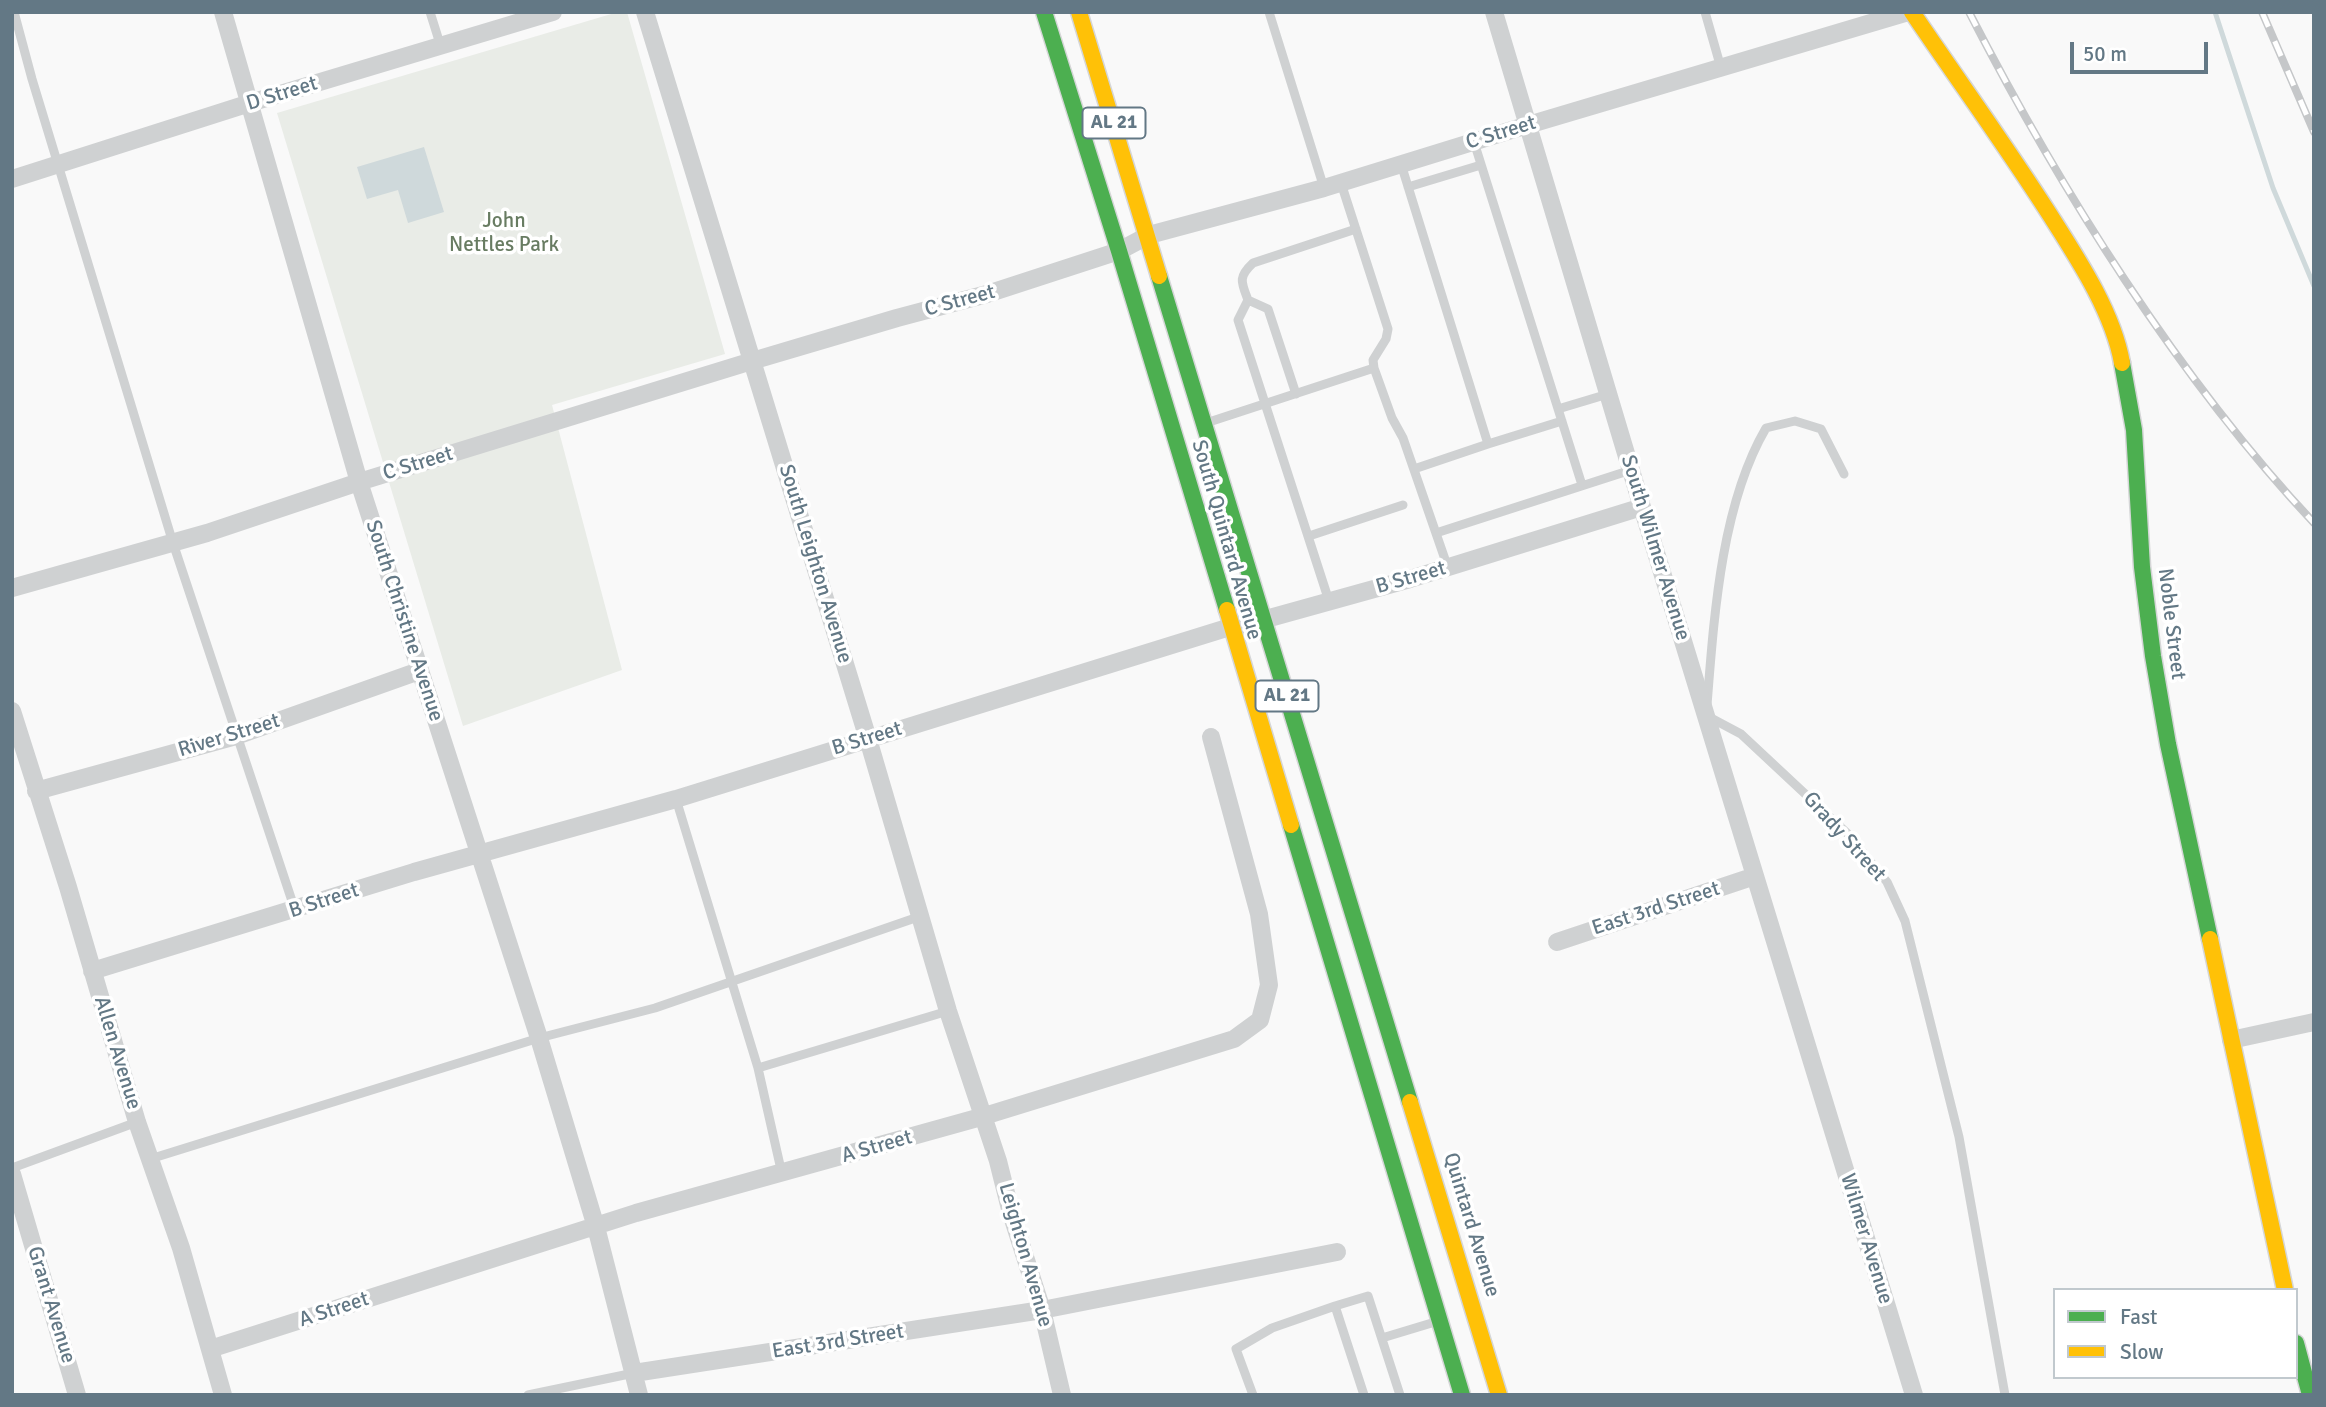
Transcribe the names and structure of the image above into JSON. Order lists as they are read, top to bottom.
{
  "streets": {
    "main road": [
      "AL 21",
      "South Quintard Avenue",
      "Noble Street",
      "Quintard Avenue"
    ],
    "street": [
      "D Street",
      "C Street",
      "South Wilmer Avenue",
      "South Leighton Avenue",
      "B Street",
      "South Christine Avenue",
      "River Street",
      "East 3rd Street",
      "Allen Avenue",
      "A Street",
      "Wilmer Avenue",
      "Leighton Avenue",
      "Grant Avenue"
    ],
    "lane": ["Grady Street"]
  },
  "crossings": [
    ["D Street", "South Christine Avenue"],
    ["AL 21", "South Quintard Avenue"],
    ["C Street", "South Quintard Avenue"],
    ["C Street", "South Wilmer Avenue"],
    ["C Street", "South Leighton Avenue"],
    ["C Street", "South Christine Avenue"],
    ["C Street", "Noble Street"],
    ["South Quintard Avenue", "B Street"],
    ["South Quintard Avenue", "Quintard Avenue"],
    ["South Wilmer Avenue", "B Street"],
    ["South Wilmer Avenue", "Grady Street"],
    ["South Wilmer Avenue", "East 3rd Street"],
    ["South Wilmer Avenue", "Wilmer Avenue"],
    ["South Leighton Avenue", "B Street"],
    ["South Leighton Avenue", "A Street"],
    ["South Leighton Avenue", "Leighton Avenue"],
    ["B Street", "South Christine Avenue"],
    ["B Street", "Allen Avenue"],
    ["South Christine Avenue", "River Street"],
    ["South Christine Avenue", "East 3rd Street"],
    ["South Christine Avenue", "A Street"],
    ["River Street", "Allen Avenue"],
    ["East 3rd Street", "Leighton Avenue"],
    ["Allen Avenue", "A Street"],
    ["A Street", "Leighton Avenue"]
  ],
  "parks": ["John Nettles Park"],
  "legend": ["Fast", "Slow"],
  "scale_bar": "50 m"
}
